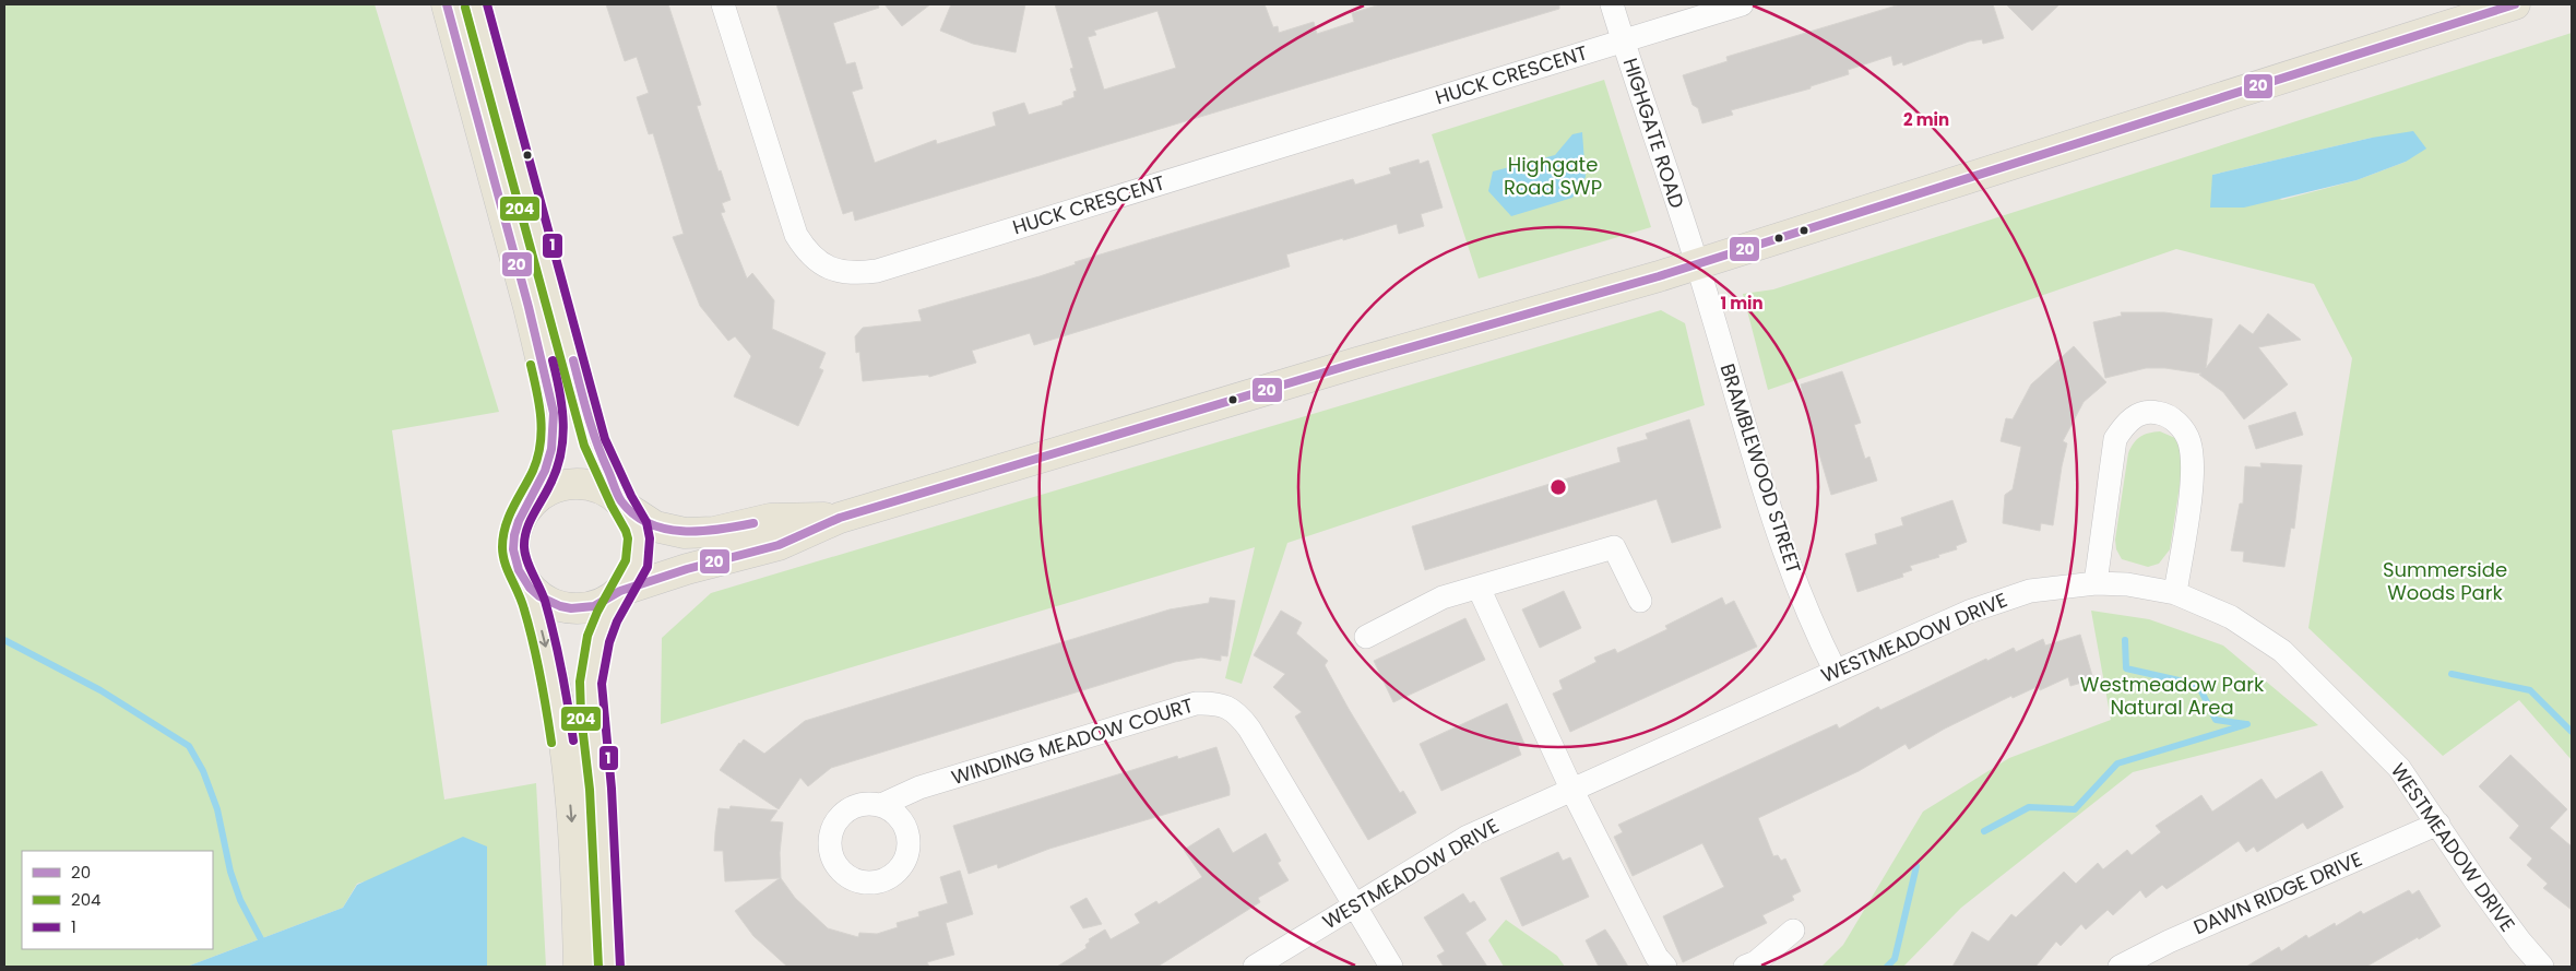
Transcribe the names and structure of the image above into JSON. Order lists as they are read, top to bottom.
{
  "streets": {
    "street": [
      "HUCK CRESCENT",
      "HIGHGATE ROAD",
      "BRAMBLEWOOD STREET",
      "WESTMEADOW DRIVE",
      "WINDING MEADOW COURT",
      "DAWN RIDGE DRIVE"
    ]
  },
  "crossings": [
    ["HUCK CRESCENT", "HIGHGATE ROAD"],
    ["HIGHGATE ROAD", "BRAMBLEWOOD STREET"],
    ["BRAMBLEWOOD STREET", "WESTMEADOW DRIVE"],
    ["WESTMEADOW DRIVE", "WINDING MEADOW COURT"],
    ["WESTMEADOW DRIVE", "DAWN RIDGE DRIVE"]
  ],
  "parks": ["Highgate Road SWP", "Summerside Woods Park", "Westmeadow Park Natural Area"],
  "lines": ["transit line 20", "transit line 1", "transit line 204"],
  "legend": ["20", "204", "1"],
  "rings": ["2 min", "1 min"]
}
